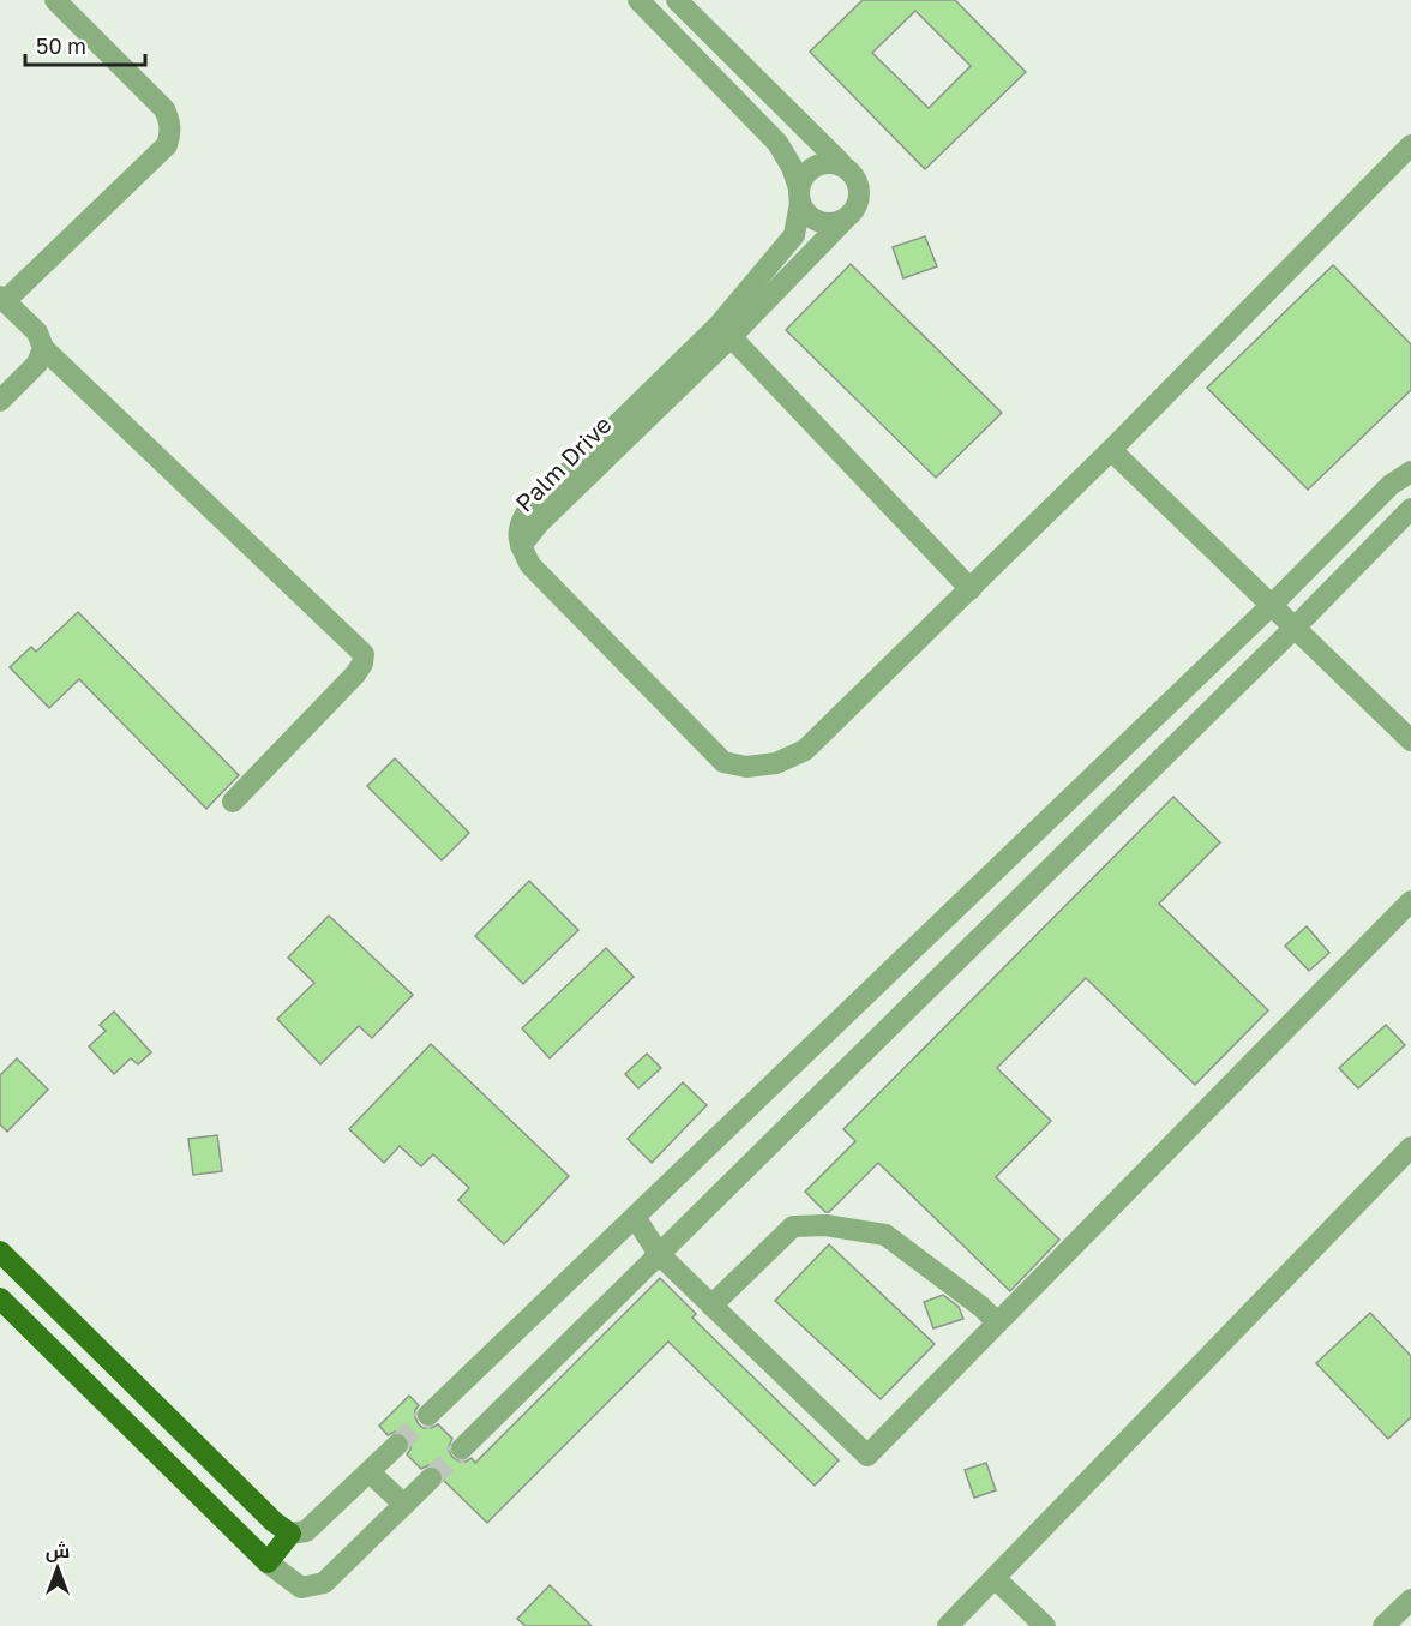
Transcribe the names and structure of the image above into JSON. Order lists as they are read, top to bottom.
{
  "streets": {
    "street": ["Palm Drive"]
  },
  "scale_bar": "50 m",
  "north": "top"
}
